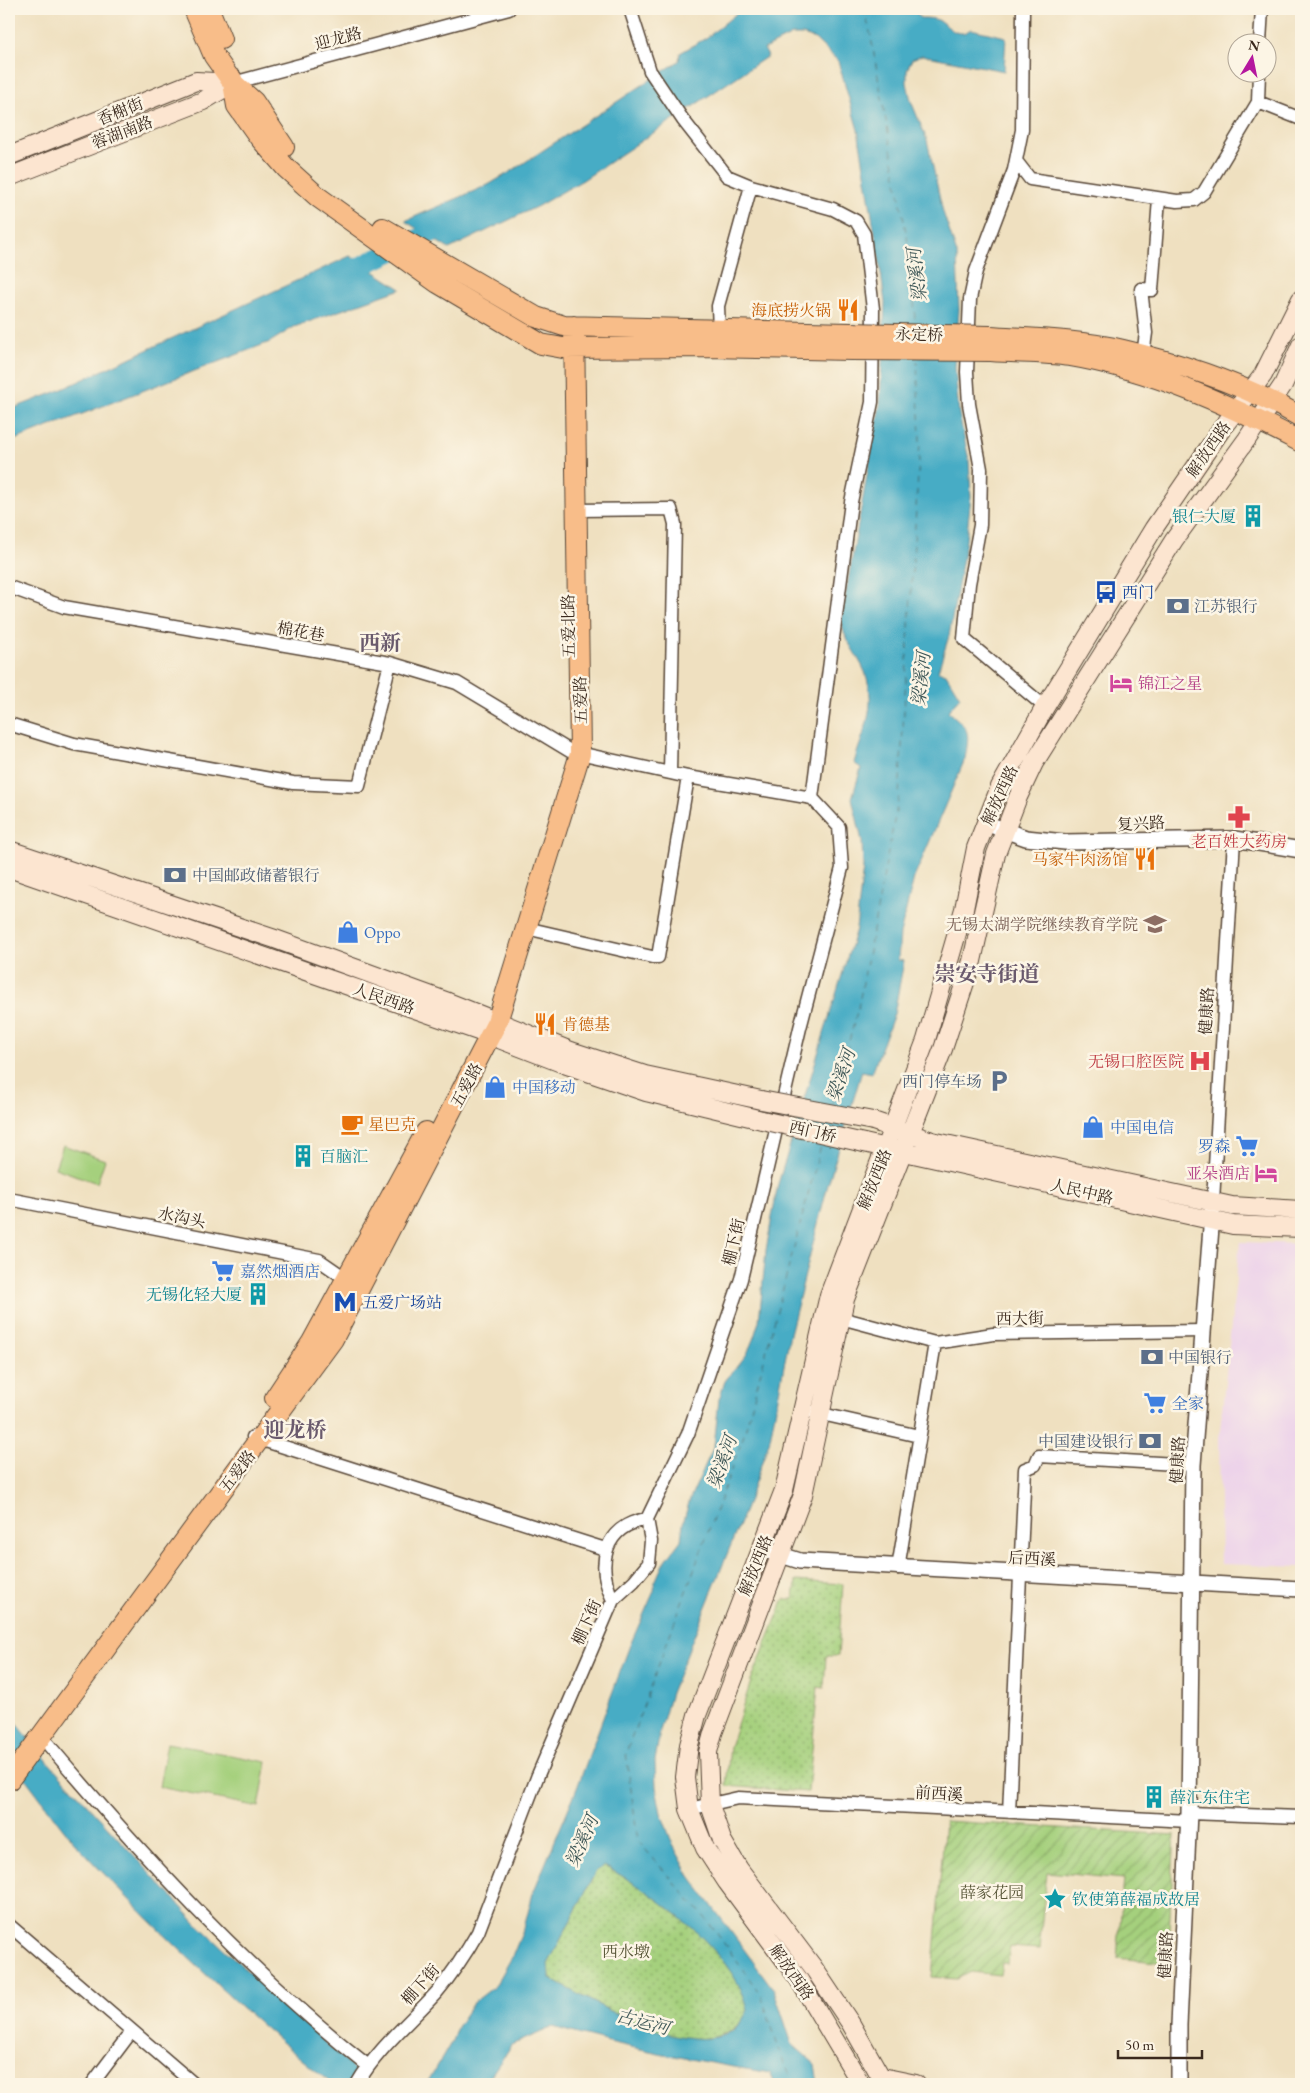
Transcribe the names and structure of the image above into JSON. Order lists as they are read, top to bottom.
{
  "streets": {
    "main road": [
      "香榭街",
      "蓉湖南路",
      "永定桥",
      "解放西路",
      "五爱北路",
      "五爱路",
      "人民西路",
      "西门桥",
      "人民中路"
    ],
    "street": [
      "迎龙路",
      "棉花巷",
      "复兴路",
      "健康路",
      "水沟头",
      "棚下街",
      "西大街",
      "后西溪",
      "前西溪"
    ]
  },
  "crossings": [
    ["迎龙路", "香榭街"],
    ["迎龙路", "蓉湖南路"],
    ["香榭街", "蓉湖南路"],
    ["解放西路", "复兴路"],
    ["解放西路", "人民中路"],
    ["解放西路", "西大街"],
    ["解放西路", "后西溪"],
    ["解放西路", "前西溪"],
    ["五爱北路", "棉花巷"],
    ["五爱北路", "五爱路"],
    ["五爱北路", "人民西路"],
    ["棉花巷", "五爱路"],
    ["棉花巷", "棚下街"],
    ["五爱路", "人民西路"],
    ["五爱路", "水沟头"],
    ["复兴路", "健康路"],
    ["人民西路", "西门桥"],
    ["健康路", "人民中路"],
    ["健康路", "西大街"],
    ["健康路", "后西溪"],
    ["健康路", "前西溪"],
    ["西门桥", "人民中路"]
  ],
  "districts": ["西新", "崇安寺街道", "迎龙桥"],
  "water": ["梁溪河", "古运河"],
  "parks": ["薛家花园", "西水墩"],
  "places": {
    "restaurant": ["海底捞火锅", "马家牛肉汤馆", "肯德基"],
    "building": [
      "银仁大厦",
      "百脑汇",
      "无锡化轻大厦",
      "薛汇东住宅"
    ],
    "bus stop": ["西门"],
    "bank": [
      "江苏银行",
      "中国邮政储蓄银行",
      "中国银行",
      "中国建设银行"
    ],
    "hotel": ["锦江之星", "亚朵酒店"],
    "pharmacy": ["老百姓大药房"],
    "school or university": ["无锡太湖学院继续教育学院"],
    "shop": ["Oppo", "中国移动", "中国电信"],
    "hospital": ["无锡口腔医院"],
    "parking": ["西门停车场"],
    "cafe": ["星巴克"],
    "supermarket": ["罗森", "嘉然烟酒店", "全家"],
    "metro station": ["五爱广场站"],
    "place": ["钦使第薛福成故居"]
  },
  "scale_bar": "50 m",
  "north": "top"
}
